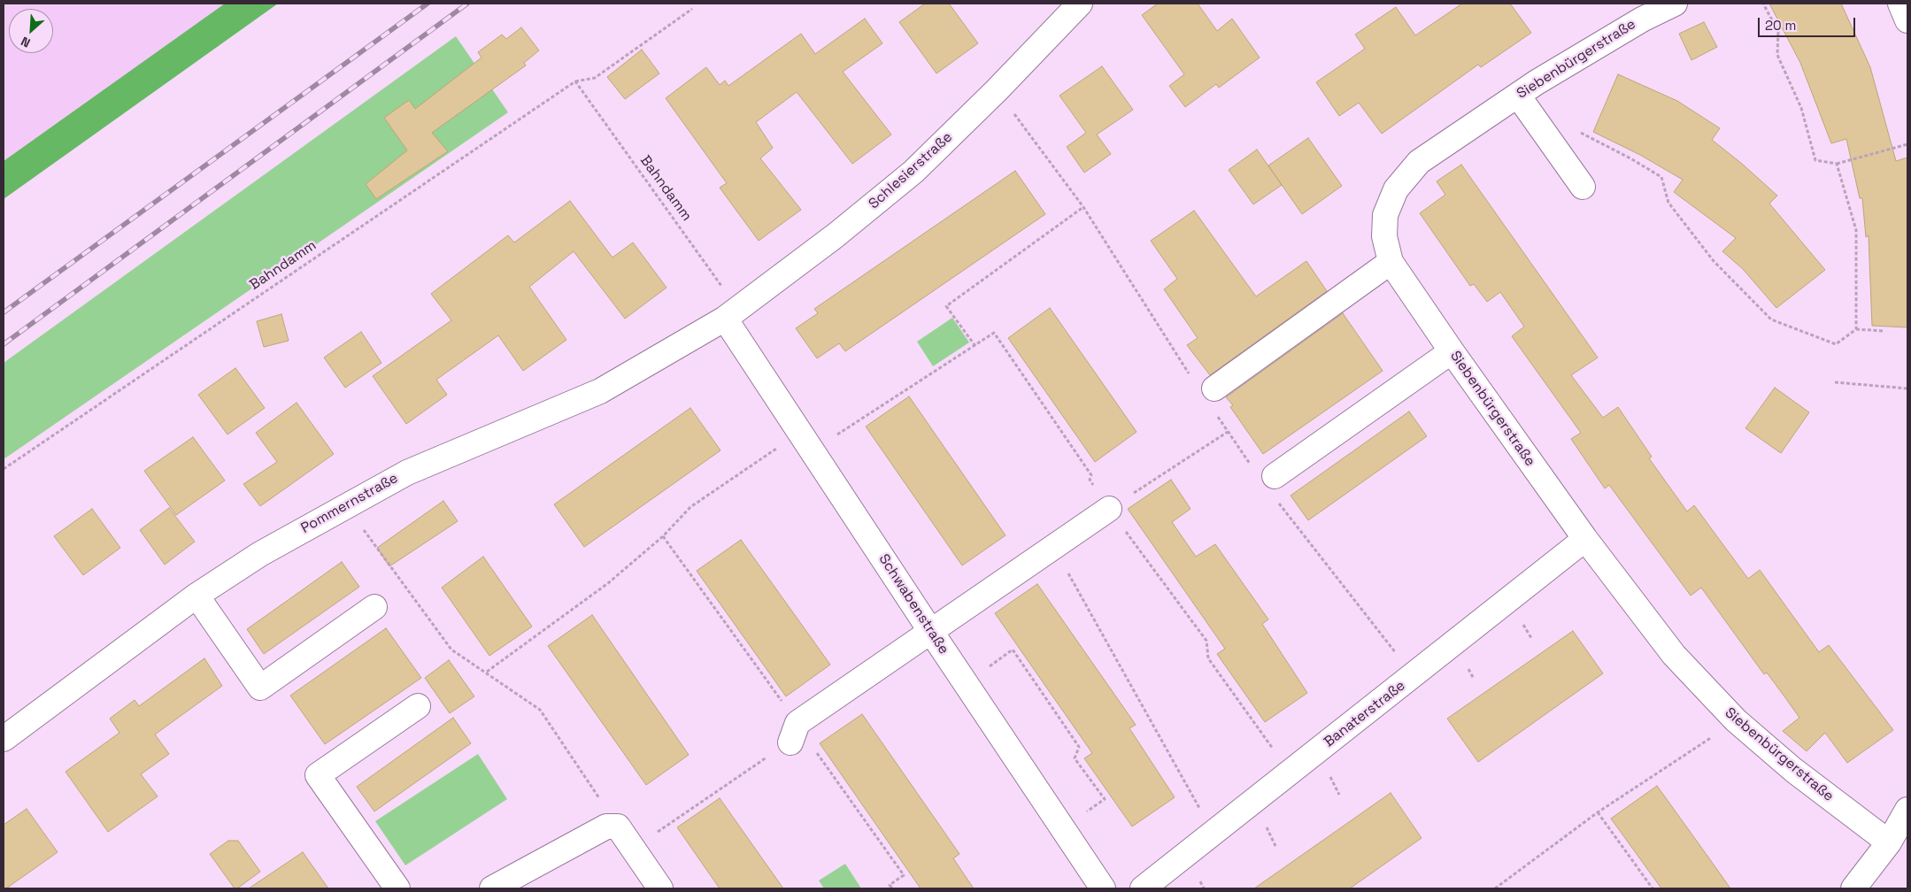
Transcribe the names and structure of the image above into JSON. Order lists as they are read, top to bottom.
{
  "streets": {
    "street": [
      "Siebenbürgerstraße",
      "Schlesierstraße",
      "Pommernstraße",
      "Schwabenstraße",
      "Banaterstraße"
    ],
    "path": ["Bahndamm"]
  },
  "crossings": [
    ["Siebenbürgerstraße", "Banaterstraße"],
    ["Schlesierstraße", "Bahndamm"],
    ["Schlesierstraße", "Pommernstraße"],
    ["Schlesierstraße", "Schwabenstraße"],
    ["Bahndamm", "Pommernstraße"],
    ["Bahndamm", "Schwabenstraße"],
    ["Pommernstraße", "Schwabenstraße"]
  ],
  "scale_bar": "20 m",
  "north": "bottom left"
}
